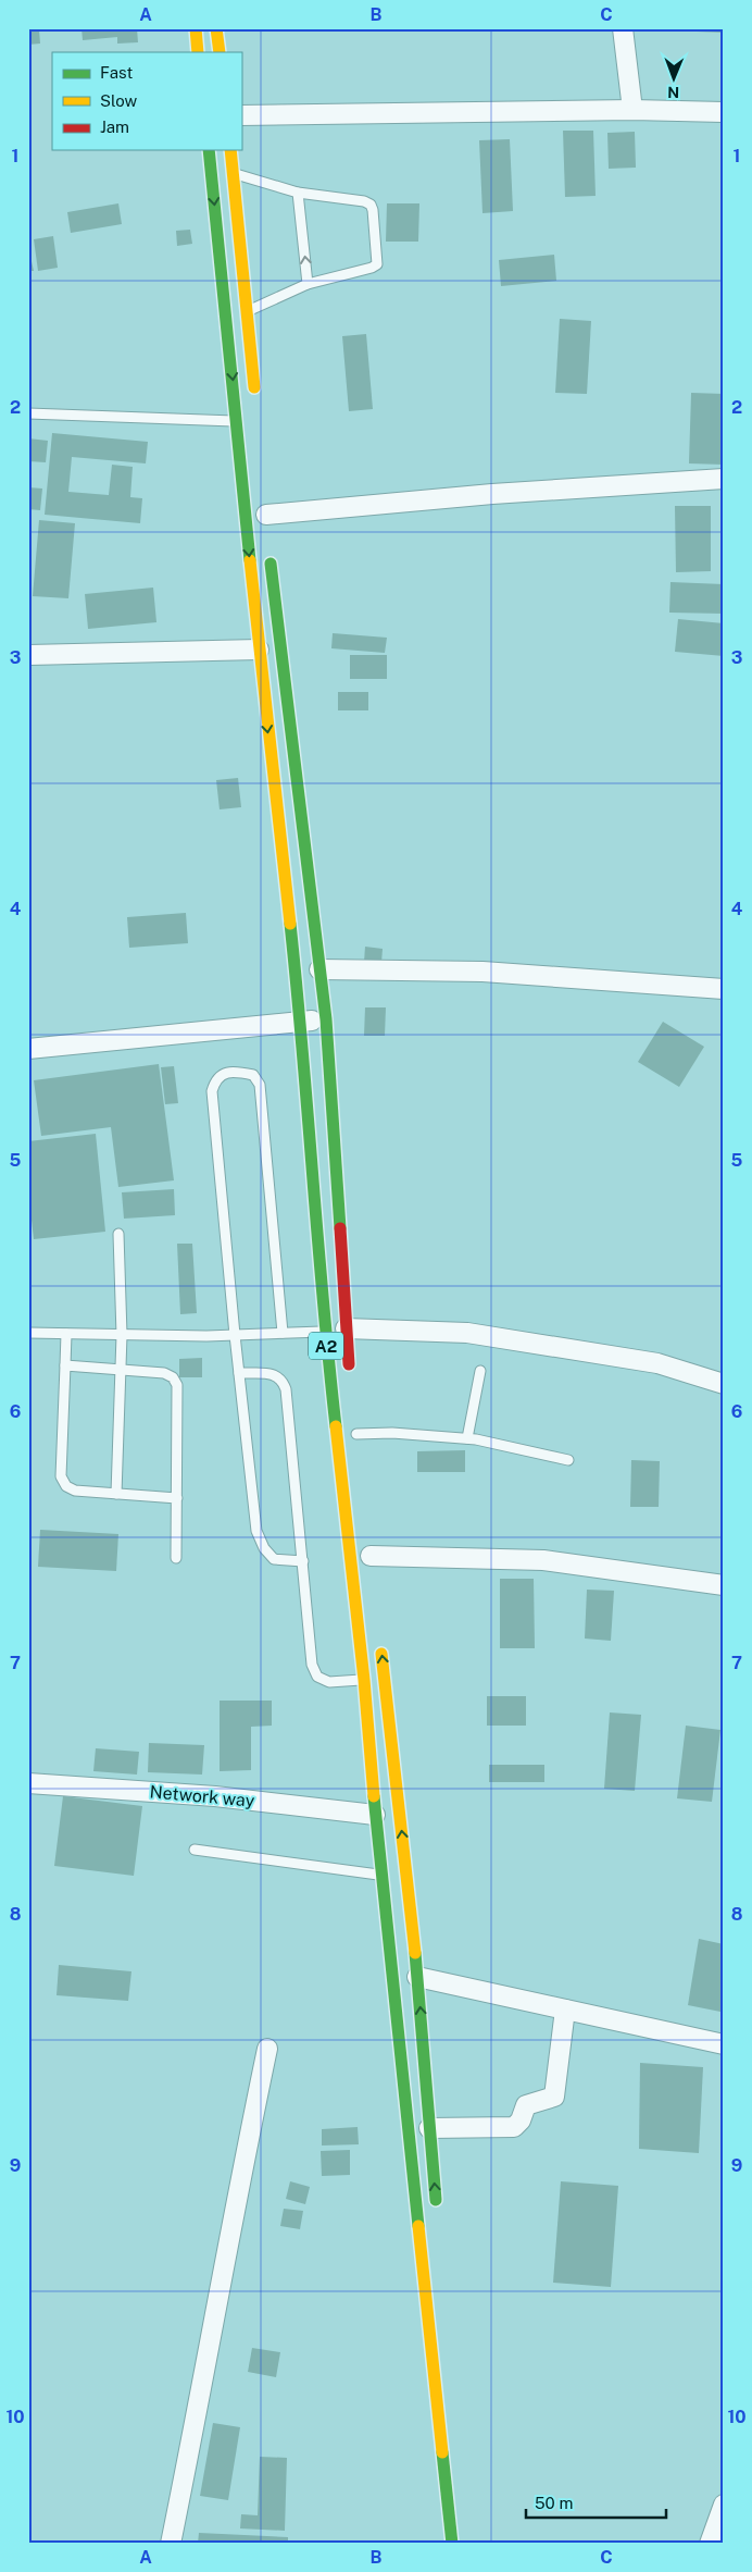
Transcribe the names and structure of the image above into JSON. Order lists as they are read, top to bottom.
{
  "streets": {
    "highway": ["A2"],
    "street": ["Network way"]
  },
  "crossings": [
    ["A2", "Network way"]
  ],
  "legend": ["Fast", "Slow", "Jam"],
  "scale_bar": "50 m",
  "north": "bottom",
  "grid": {
    "columns": ["A", "B", "C"],
    "rows": [
      "1",
      "2",
      "3",
      "4",
      "5",
      "6",
      "7",
      "8",
      "9",
      "10"
    ]
  }
}
